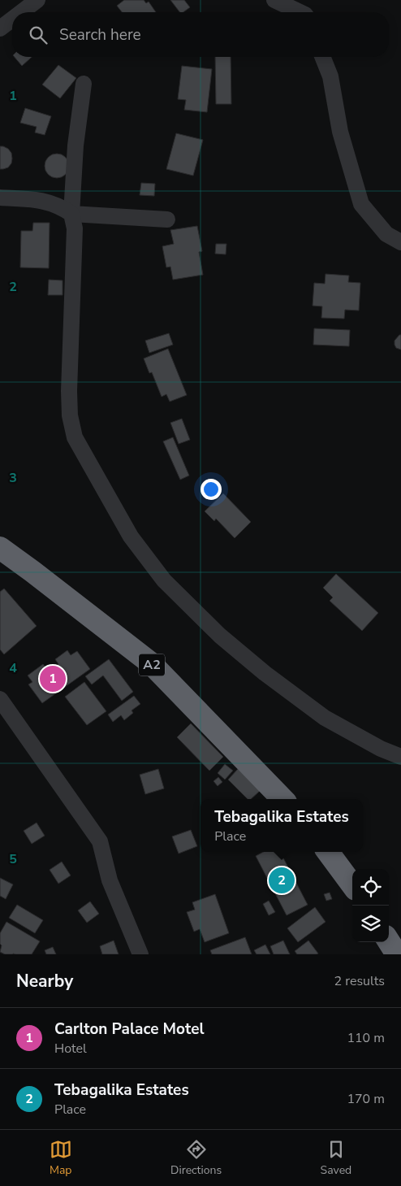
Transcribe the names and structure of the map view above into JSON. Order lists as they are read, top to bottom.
{
  "streets": {
    "highway": ["A2"]
  },
  "page": {
    "search": "Search here",
    "pins": ["1", "2"],
    "popup": ["Tebagalika Estates", "Place"],
    "heading": ["Nearby", "2 results"],
    "list": [
      {
        "mark": "1",
        "name": "Carlton Palace Motel",
        "note": "Hotel",
        "value": "110 m"
      },
      {
        "mark": "2",
        "name": "Tebagalika Estates",
        "note": "Place",
        "value": "170 m"
      }
    ],
    "nav": ["Map", "Directions", "Saved"]
  },
  "grid": {
    "rows": [
      "1",
      "2",
      "3",
      "4",
      "5"
    ]
  }
}
